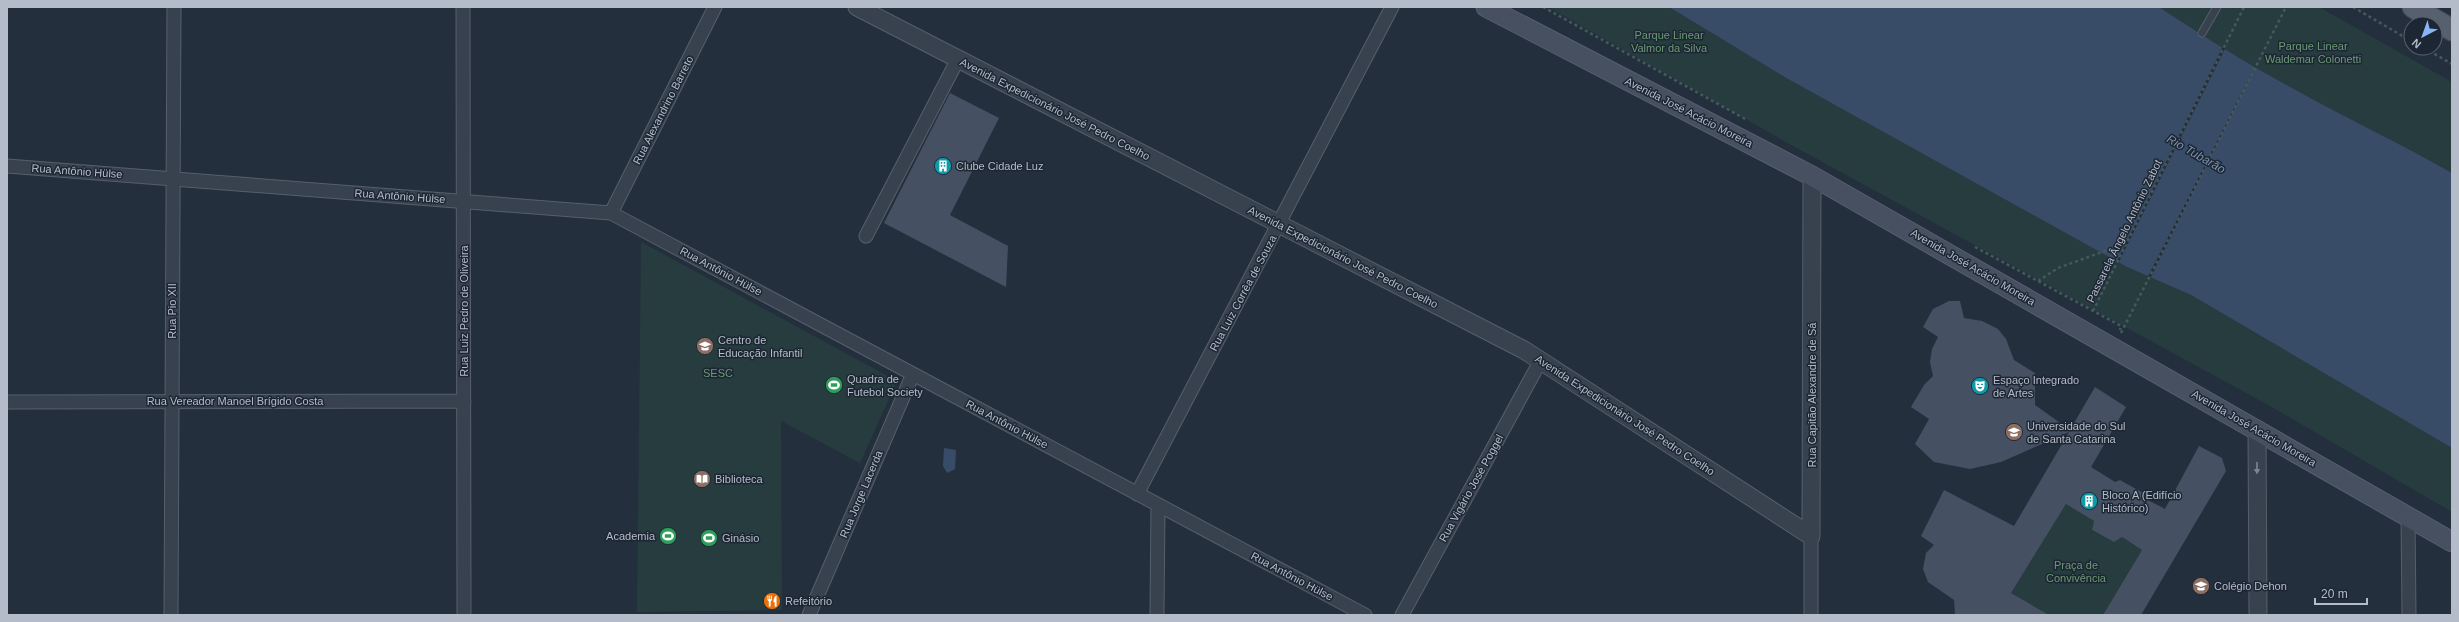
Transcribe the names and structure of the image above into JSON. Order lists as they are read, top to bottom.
{
  "streets": {
    "main road": ["Avenida José Acácio Moreira"],
    "street": [
      "Avenida Expedicionário José Pedro Coelho",
      "Rua Alexandrino Barreto",
      "Rua Antônio Hülse",
      "Rua Luiz Corrêa de Souza",
      "Rua Pio XII",
      "Rua Luiz Pedro de Oliveira",
      "Rua Capitão Alexandre de Sá",
      "Rua Vereador Manoel Brígido Costa",
      "Rua Vigário José Poggel",
      "Rua Jorge Lacerda"
    ],
    "path": ["Passarela Ângelo Antônio Zabot"]
  },
  "crossings": [
    ["Avenida Expedicionário José Pedro Coelho", "Rua Luiz Corrêa de Souza"],
    ["Avenida Expedicionário José Pedro Coelho", "Rua Capitão Alexandre de Sá"],
    ["Avenida Expedicionário José Pedro Coelho", "Rua Vigário José Poggel"],
    ["Rua Alexandrino Barreto", "Rua Antônio Hülse"],
    ["Avenida José Acácio Moreira", "Rua Capitão Alexandre de Sá"],
    ["Rua Antônio Hülse", "Rua Luiz Corrêa de Souza"],
    ["Rua Antônio Hülse", "Rua Pio XII"],
    ["Rua Antônio Hülse", "Rua Luiz Pedro de Oliveira"],
    ["Rua Antônio Hülse", "Rua Jorge Lacerda"],
    ["Rua Pio XII", "Rua Vereador Manoel Brígido Costa"],
    ["Rua Luiz Pedro de Oliveira", "Rua Vereador Manoel Brígido Costa"]
  ],
  "water": ["Rio Tubarão"],
  "parks": [
    "Parque Linear Valmor da Silva",
    "Parque Linear Waldemar Colonetti",
    "SESC",
    "Praça de Convivência"
  ],
  "places": {
    "building": ["Clube Cidade Luz", "Bloco A (Edifício Histórico)"],
    "school or university": ["Centro de Educação Infantil", "Universidade do Sul de Santa Catarina", "Colégio Dehon"],
    "sports": ["Quadra de Futebol Society", "Academia", "Ginásio"],
    "theatre": ["Espaço Integrado de Artes"],
    "library": ["Biblioteca"],
    "restaurant": ["Refeitório"]
  },
  "scale_bar": "20 m",
  "north": "bottom left"
}
